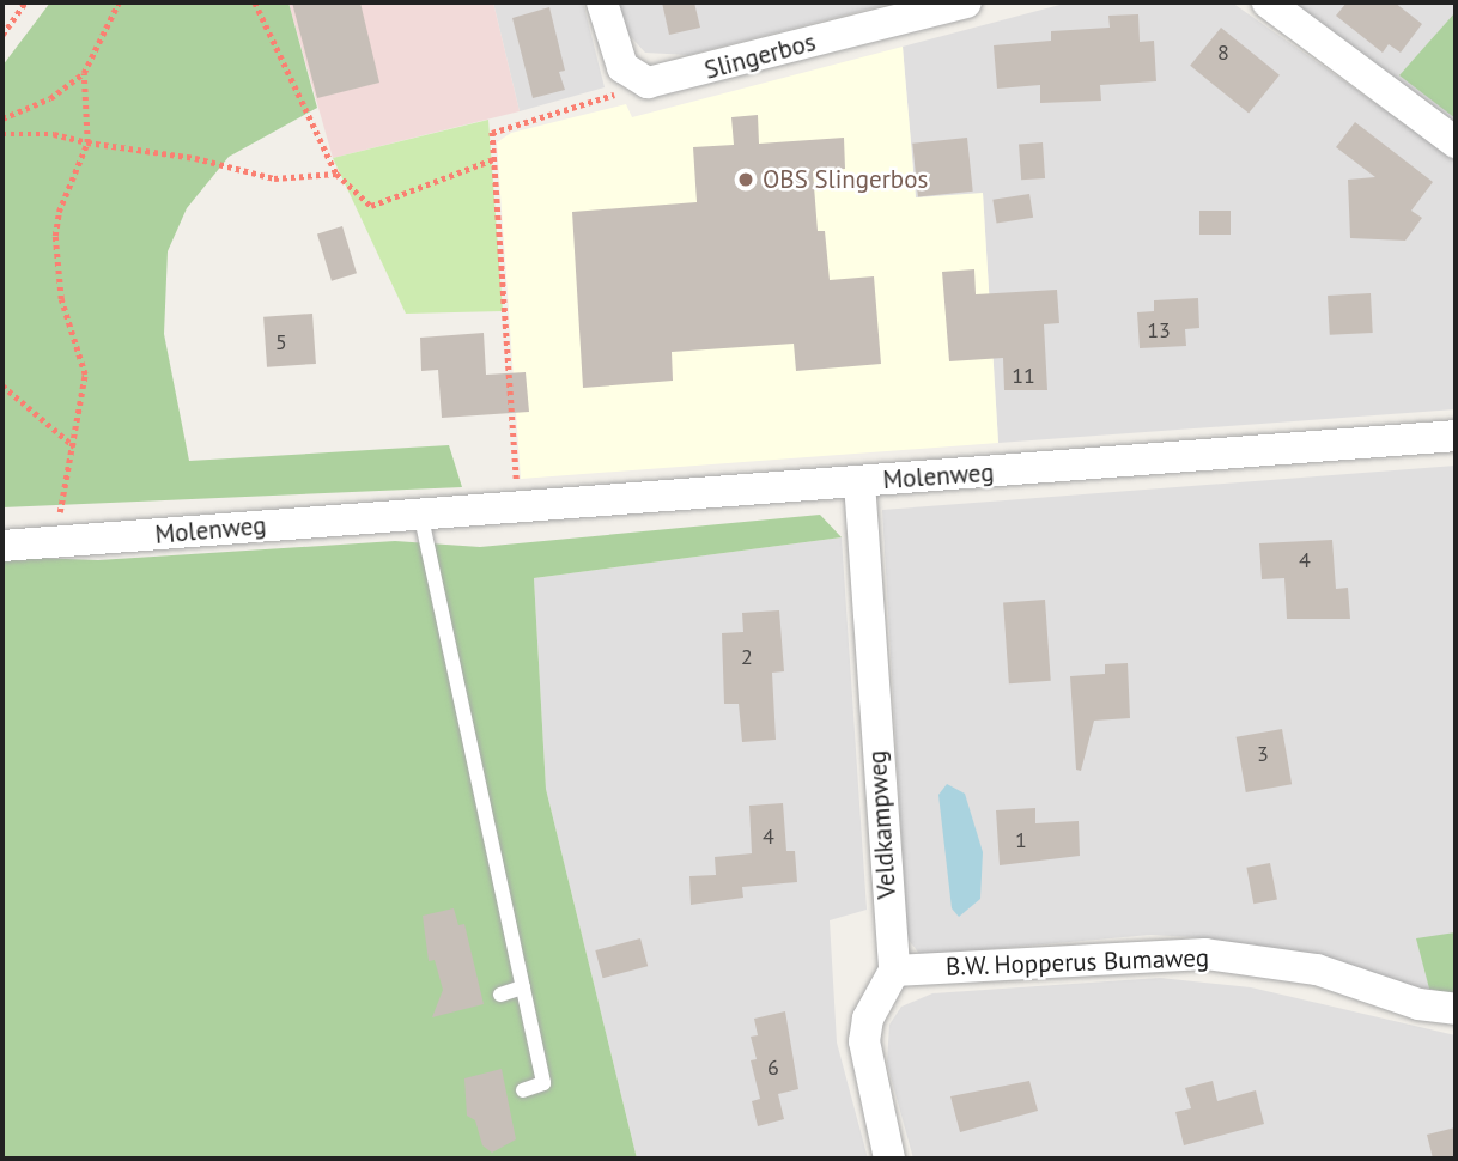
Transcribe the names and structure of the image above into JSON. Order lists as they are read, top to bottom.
{
  "streets": {
    "street": [
      "Slingerbos",
      "Molenweg",
      "Veldkampweg",
      "B.W. Hopperus Bumaweg"
    ]
  },
  "crossings": [
    ["Molenweg", "Veldkampweg"],
    ["Veldkampweg", "B.W. Hopperus Bumaweg"]
  ],
  "places": ["OBS Slingerbos"],
  "house_numbers": [
    "8",
    "13",
    "5",
    "11",
    "4",
    "2",
    "3",
    "4",
    "1",
    "6"
  ]
}
